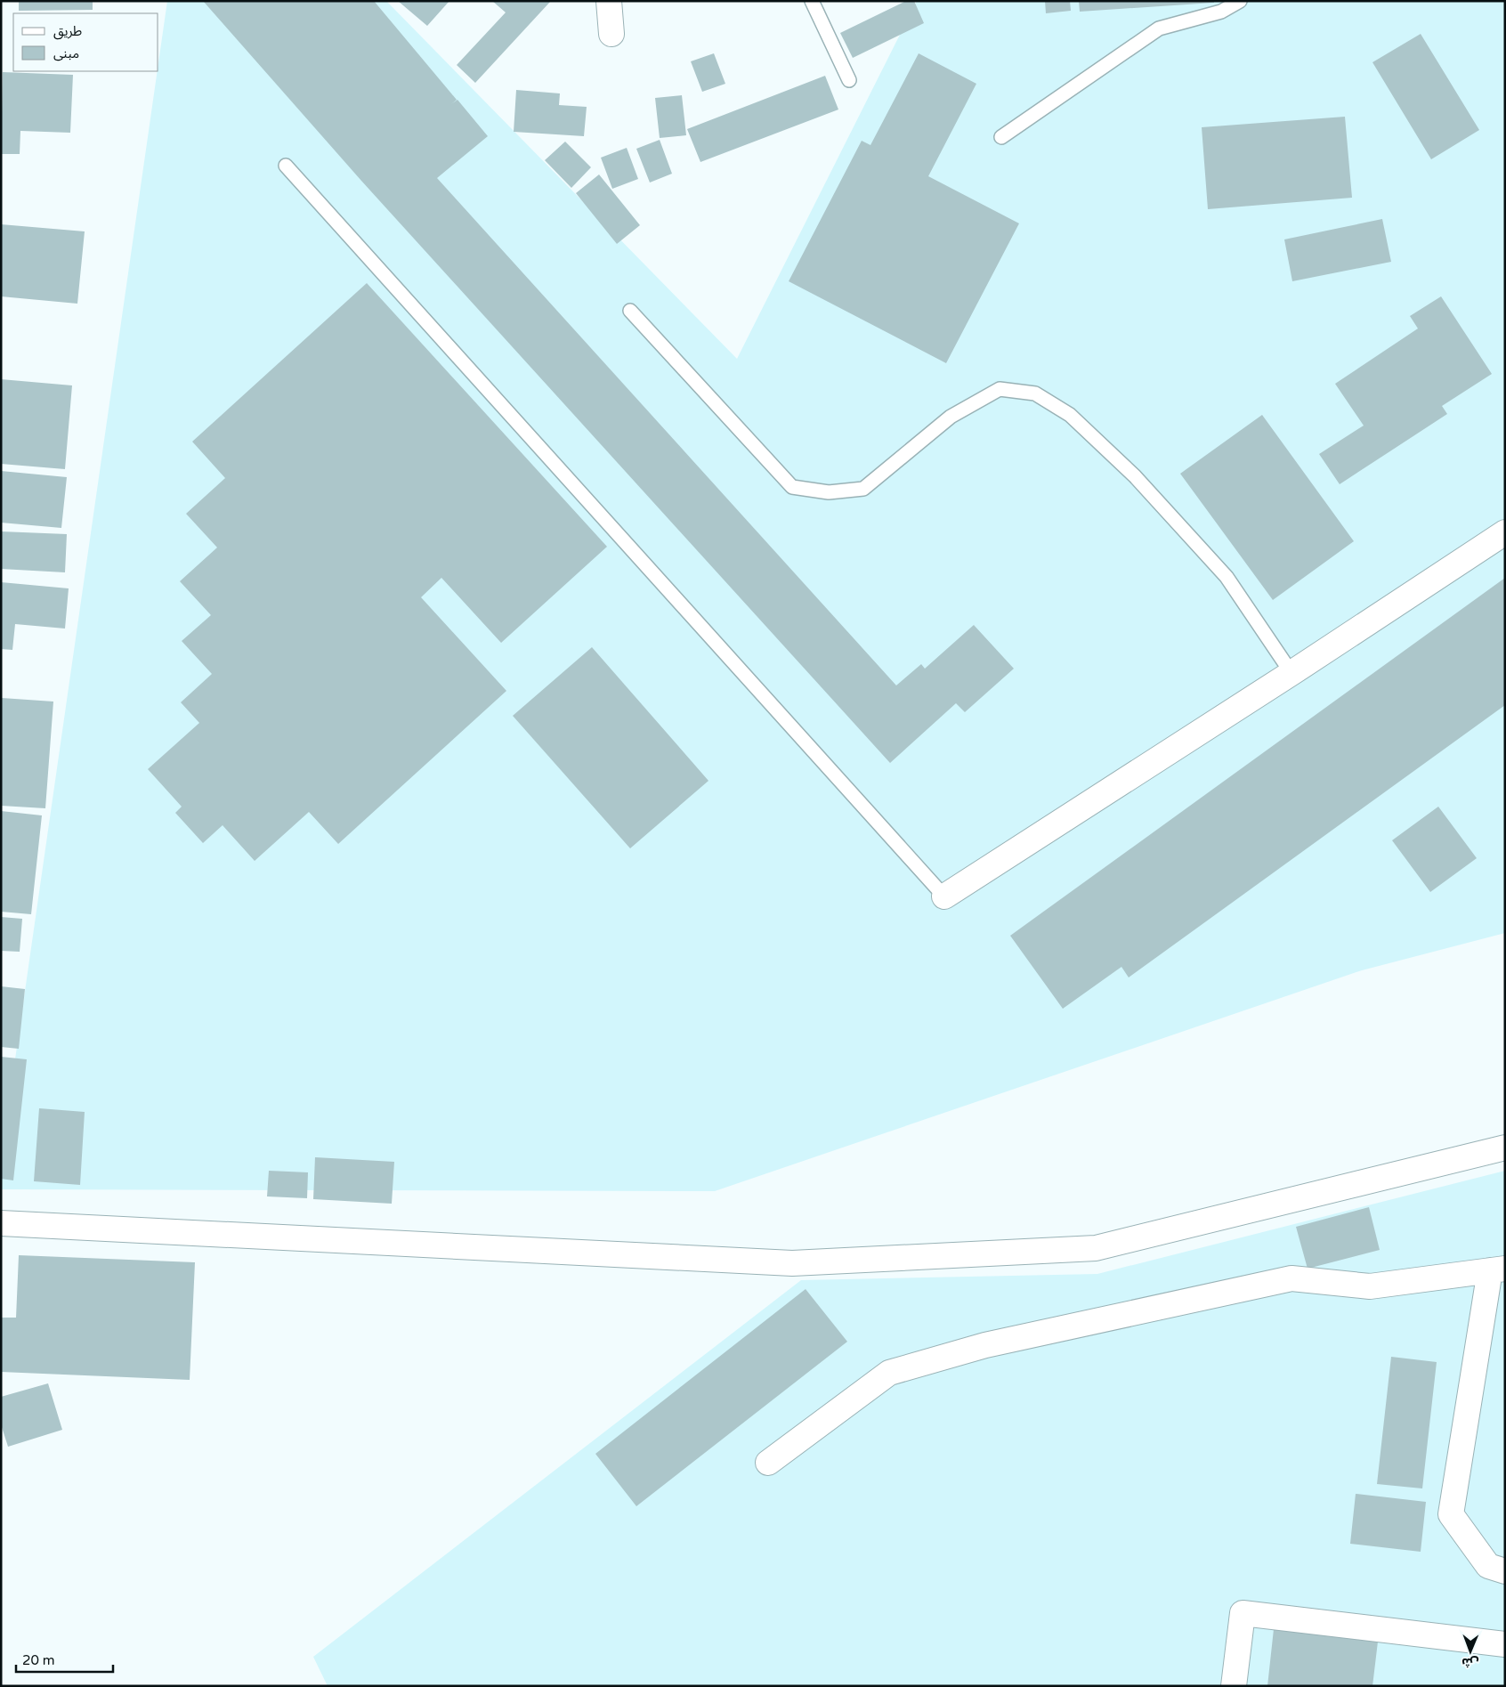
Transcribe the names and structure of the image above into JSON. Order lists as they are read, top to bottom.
{
  "legend": ["طريق", "مبنى"],
  "scale_bar": "20 m",
  "north": "bottom"
}
